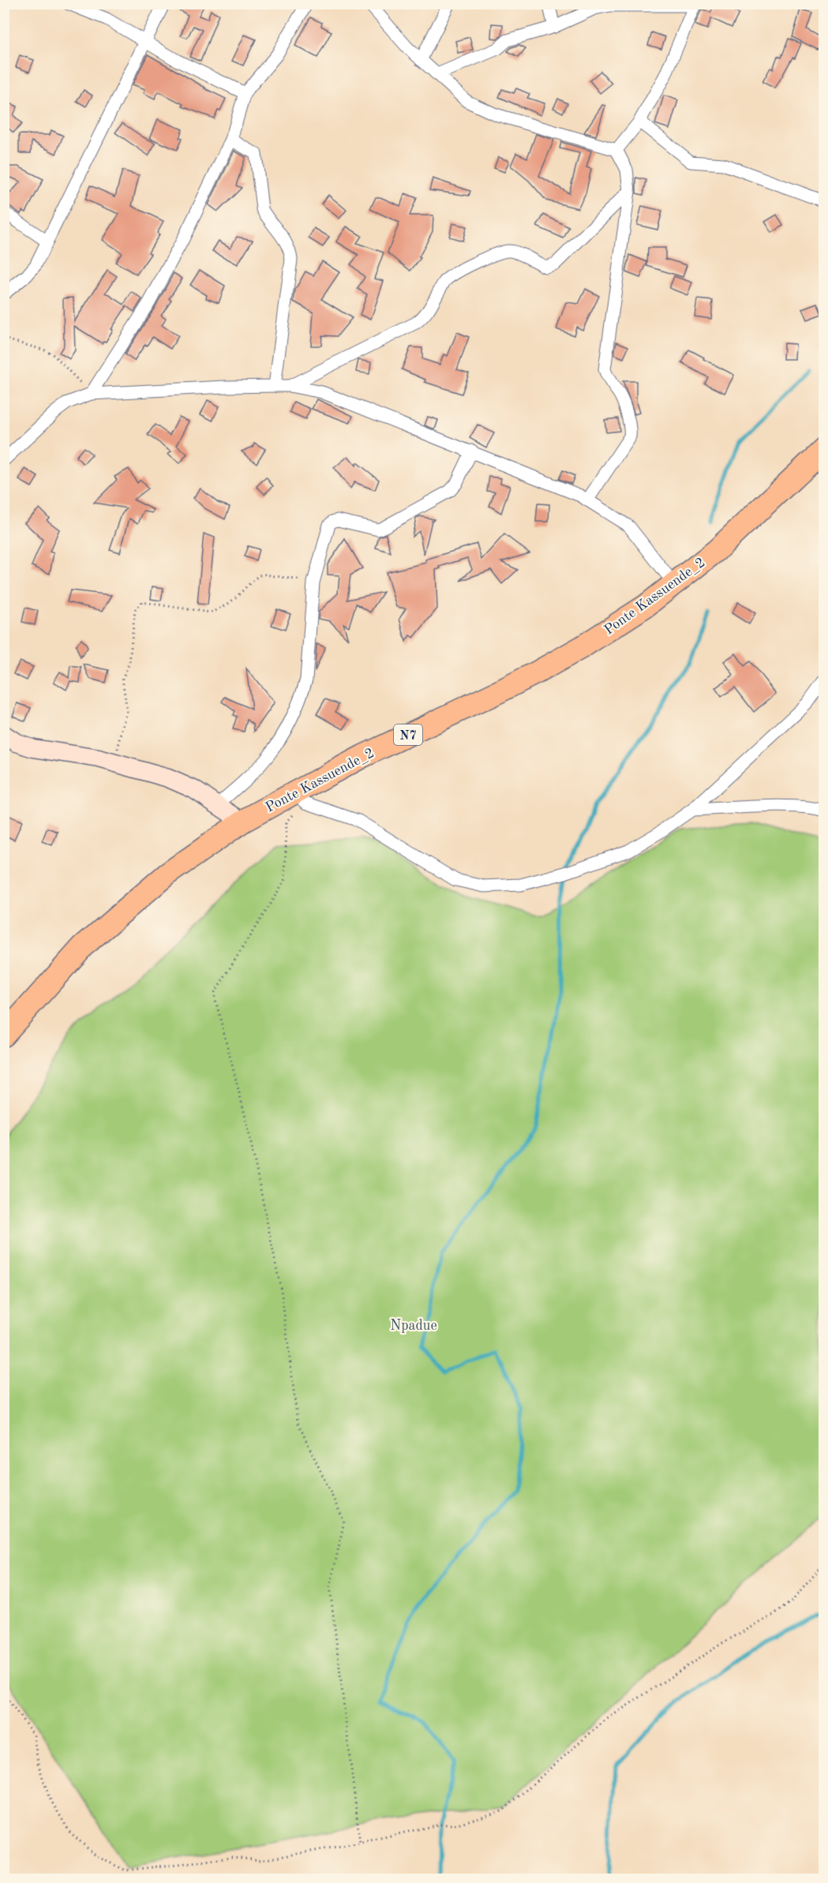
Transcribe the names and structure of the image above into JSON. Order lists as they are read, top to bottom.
{
  "streets": {
    "highway": ["Ponte Kassuende_2", "N7"]
  },
  "parks": ["Npadue"]
}
